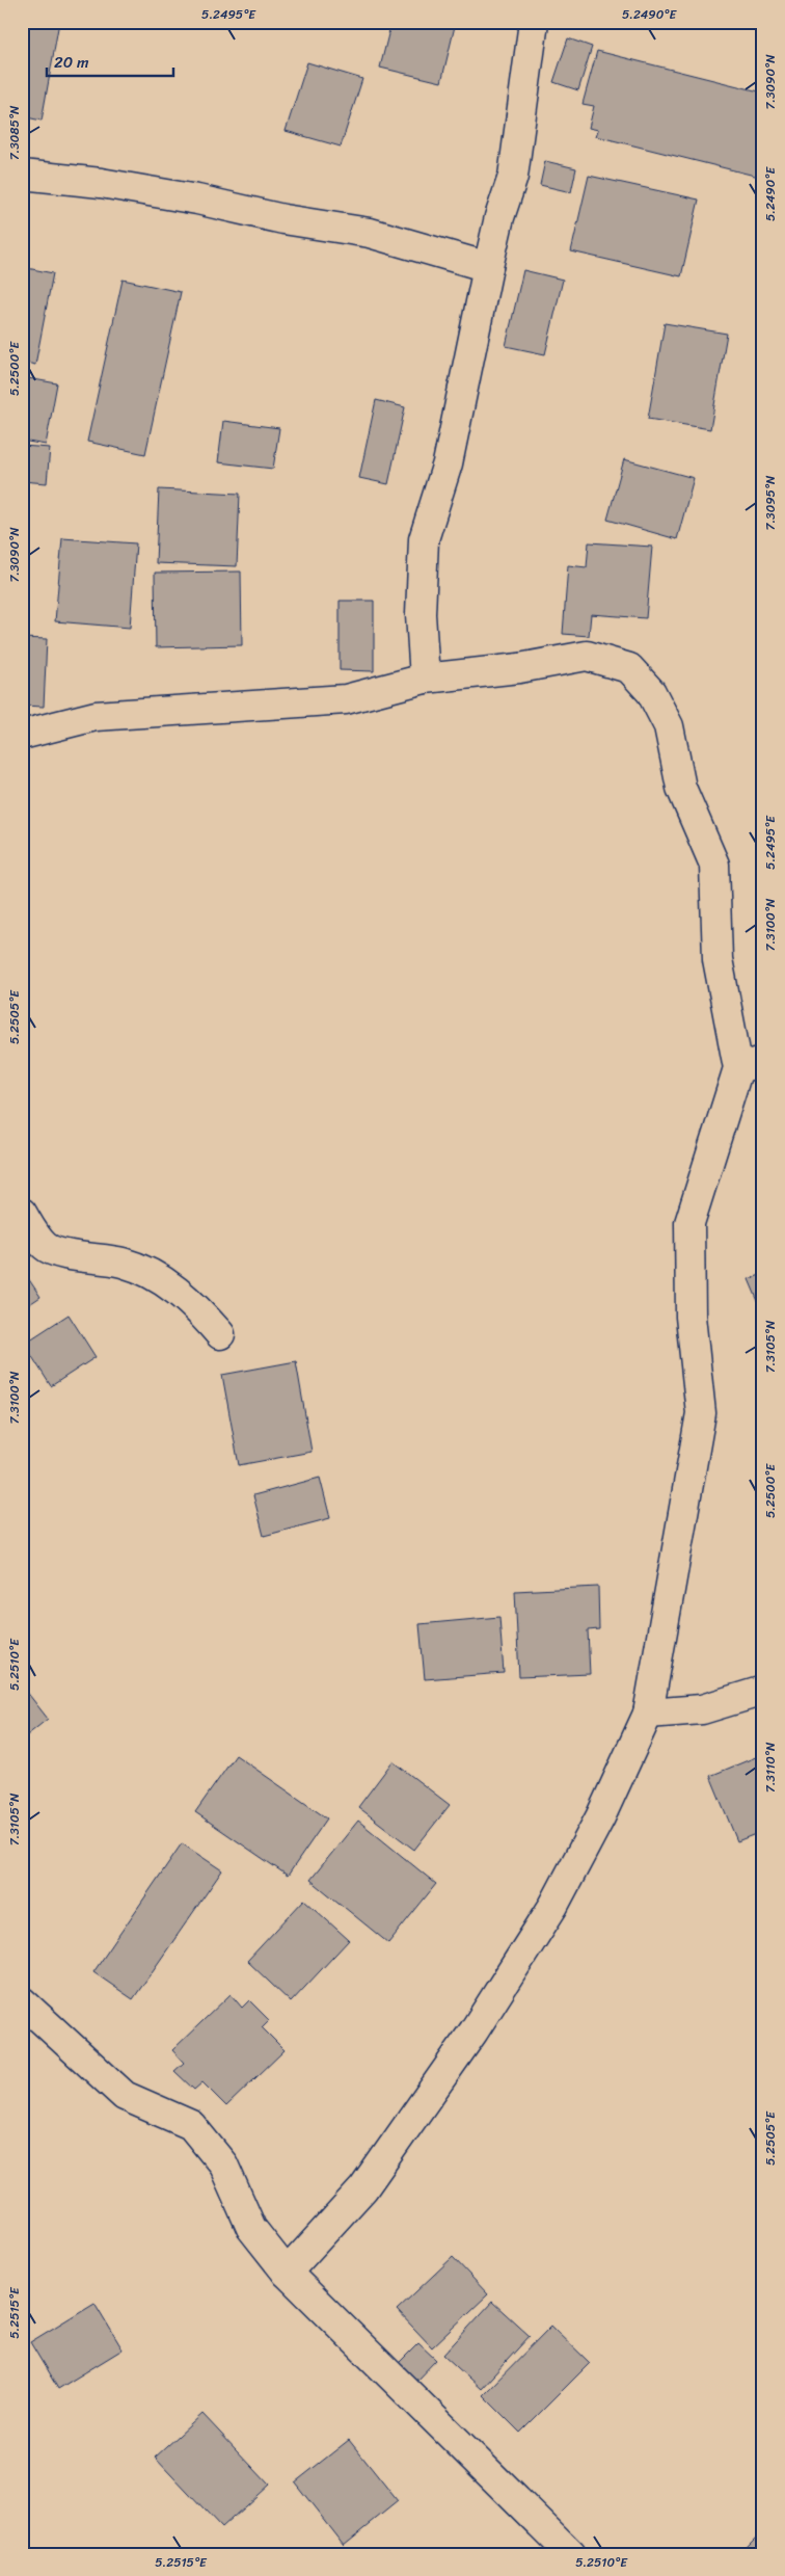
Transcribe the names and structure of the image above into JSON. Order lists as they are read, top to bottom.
{
  "scale_bar": "20 m",
  "coordinates": [
    "5.2495°E",
    "5.2490°E",
    "7.3090°N",
    "7.3085°N",
    "5.2500°E",
    "7.3095°N",
    "7.3100°N",
    "5.2505°E",
    "7.3105°N",
    "5.2510°E",
    "7.3110°N",
    "5.2515°E"
  ]
}
